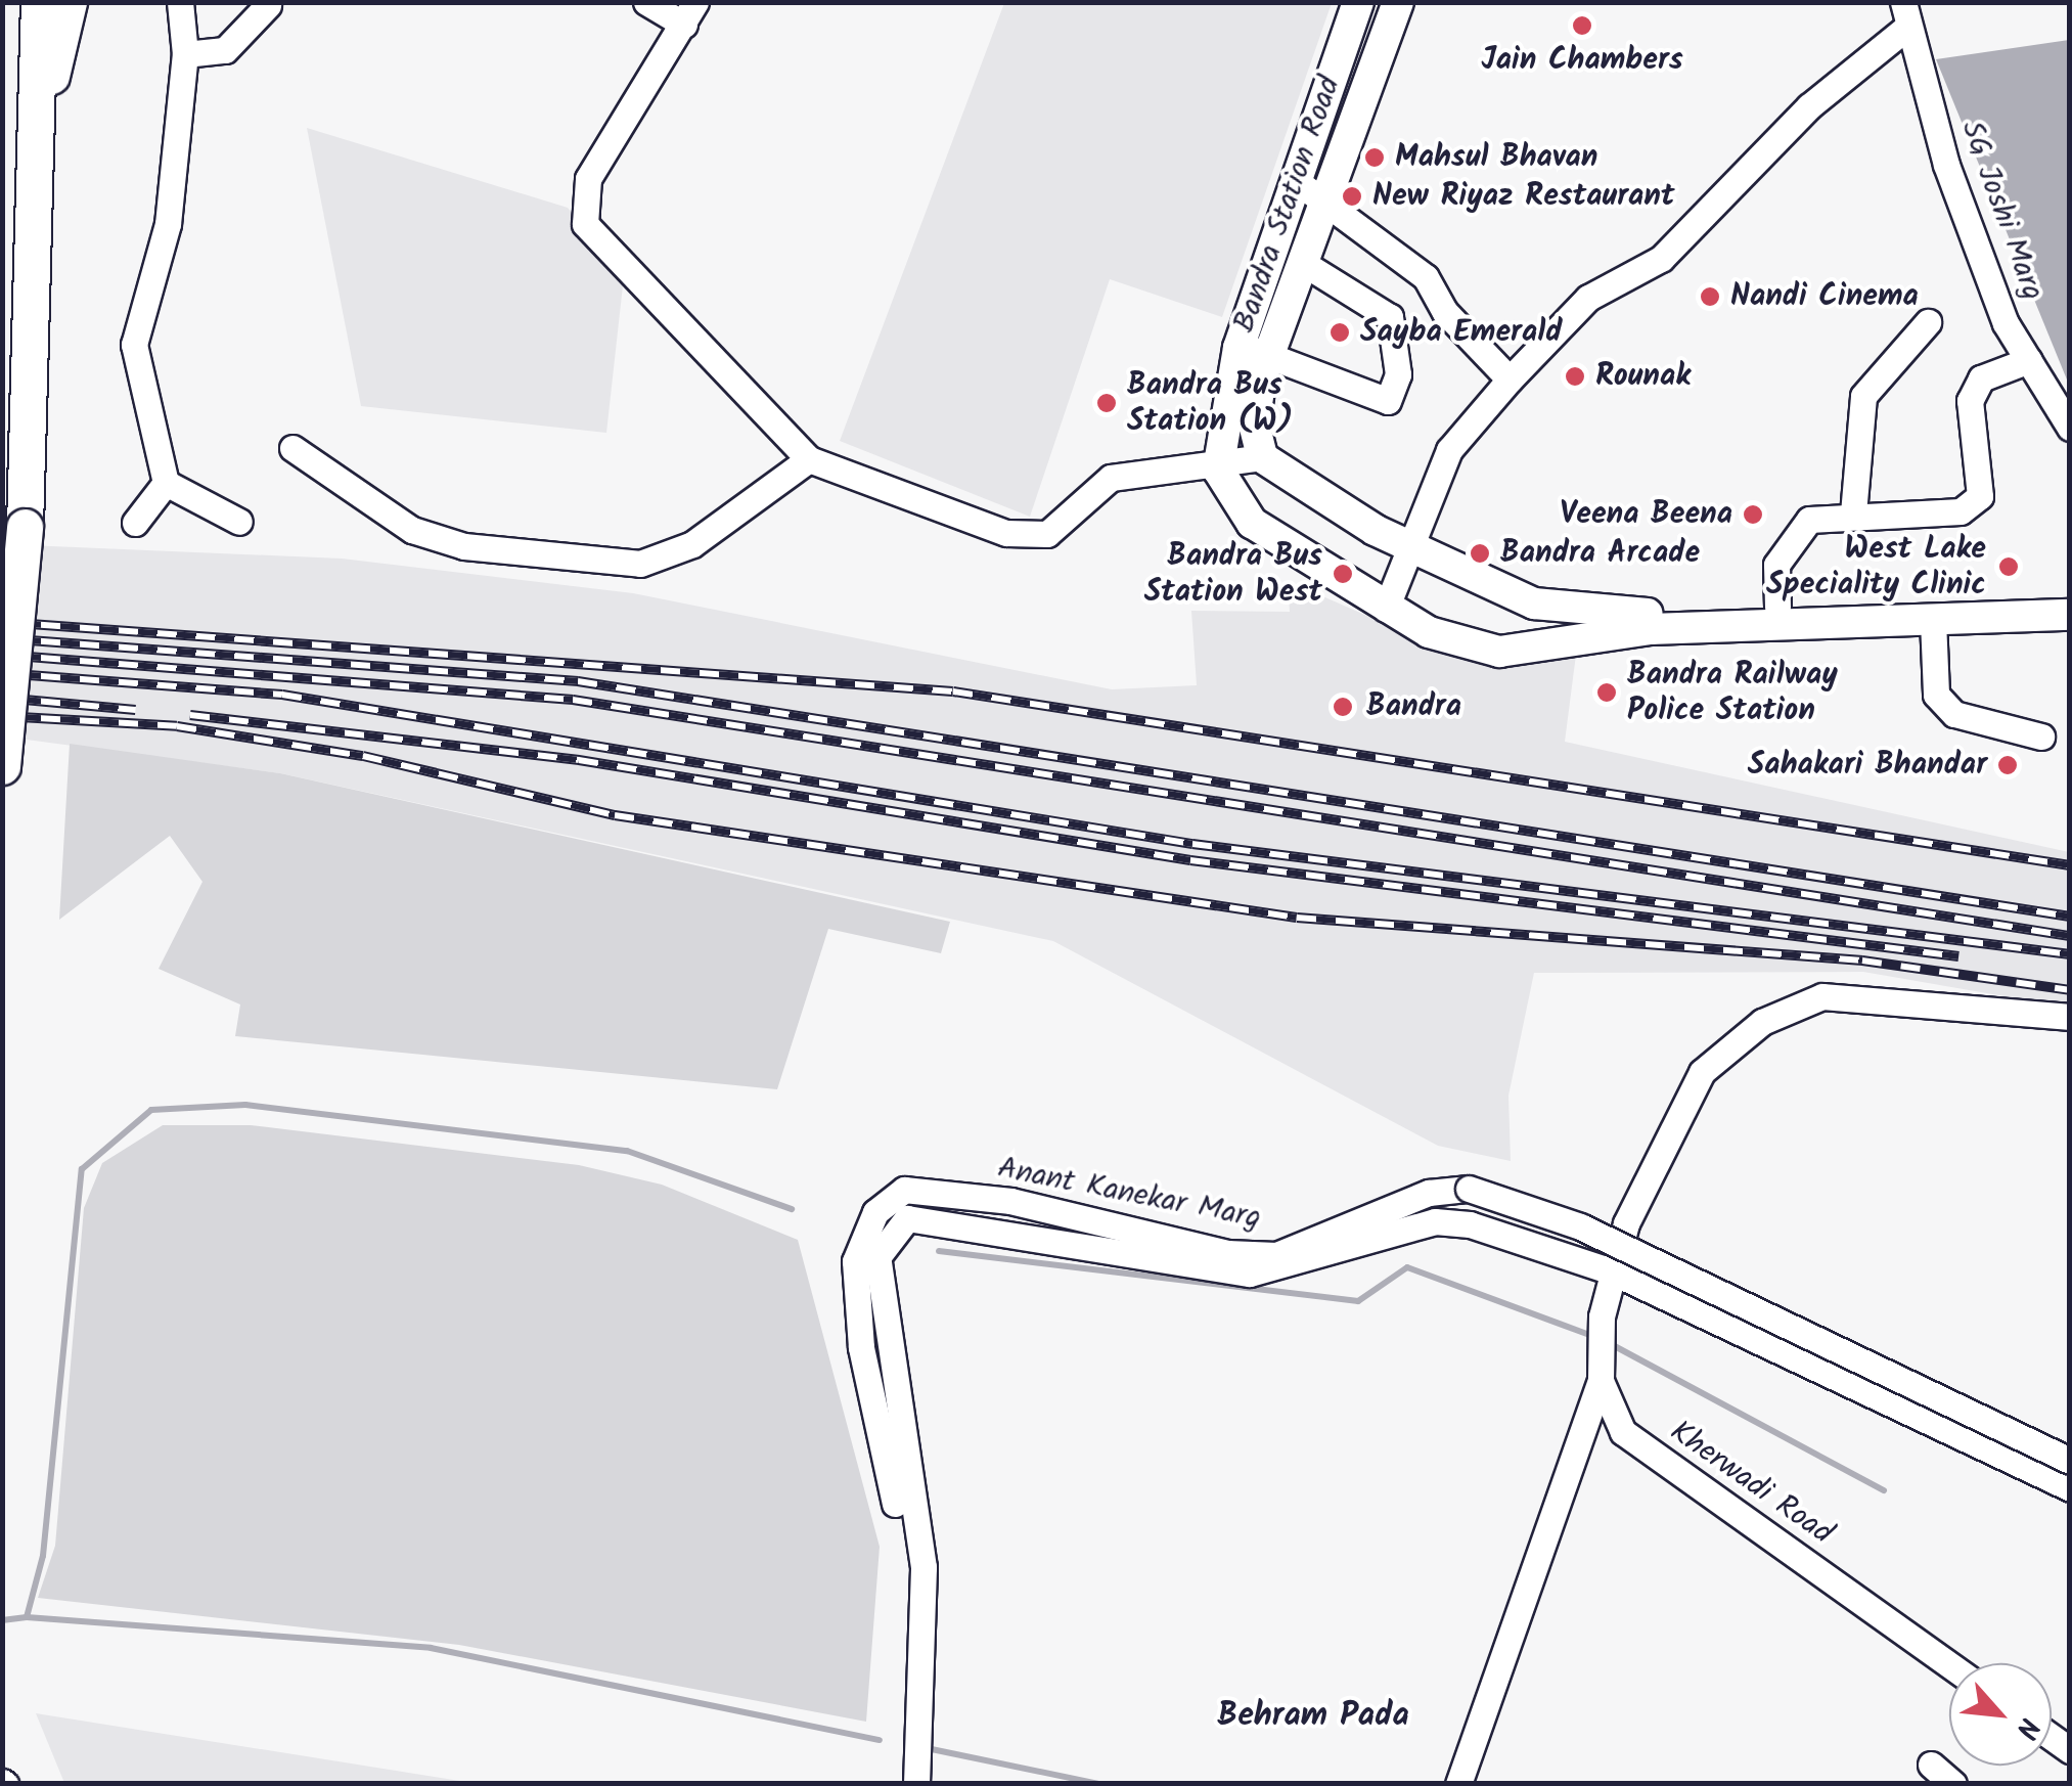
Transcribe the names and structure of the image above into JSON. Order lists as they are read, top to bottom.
{
  "streets": {
    "main road": ["Bandra Station Road"],
    "street": ["SG Joshi Marg", "Anant Kanekar Marg", "Kherwadi Road"]
  },
  "crossings": [
    ["Anant Kanekar Marg", "Kherwadi Road"]
  ],
  "districts": ["Behram Pada"],
  "places": [
    "Jain Chambers",
    "Mahsul Bhavan",
    "New Riyaz Restaurant",
    "Nandi Cinema",
    "Sayba Emerald",
    "Rounak",
    "Bandra Bus Station (W)",
    "Veena Beena",
    "Bandra Arcade",
    "West Lake Speciality Clinic",
    "Bandra Bus Station West",
    "Bandra Railway Police Station",
    "Bandra",
    "Sahakari Bhandar"
  ],
  "north": "bottom right"
}
